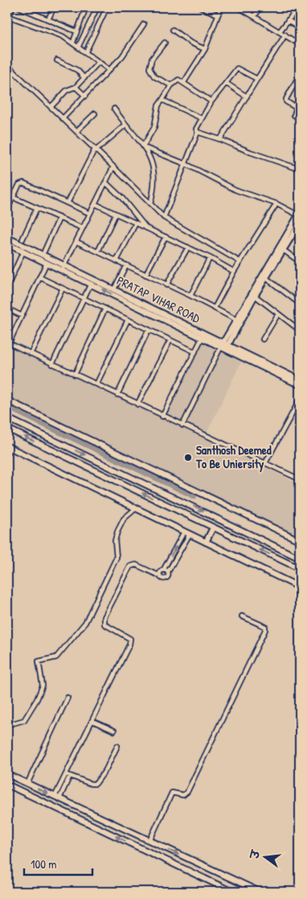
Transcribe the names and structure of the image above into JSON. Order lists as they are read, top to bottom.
{
  "streets": {
    "street": ["PRATAP VIHAR ROAD"]
  },
  "places": ["Santhosh Deemed To Be Uniersity"],
  "scale_bar": "100 m",
  "north": "left"
}
